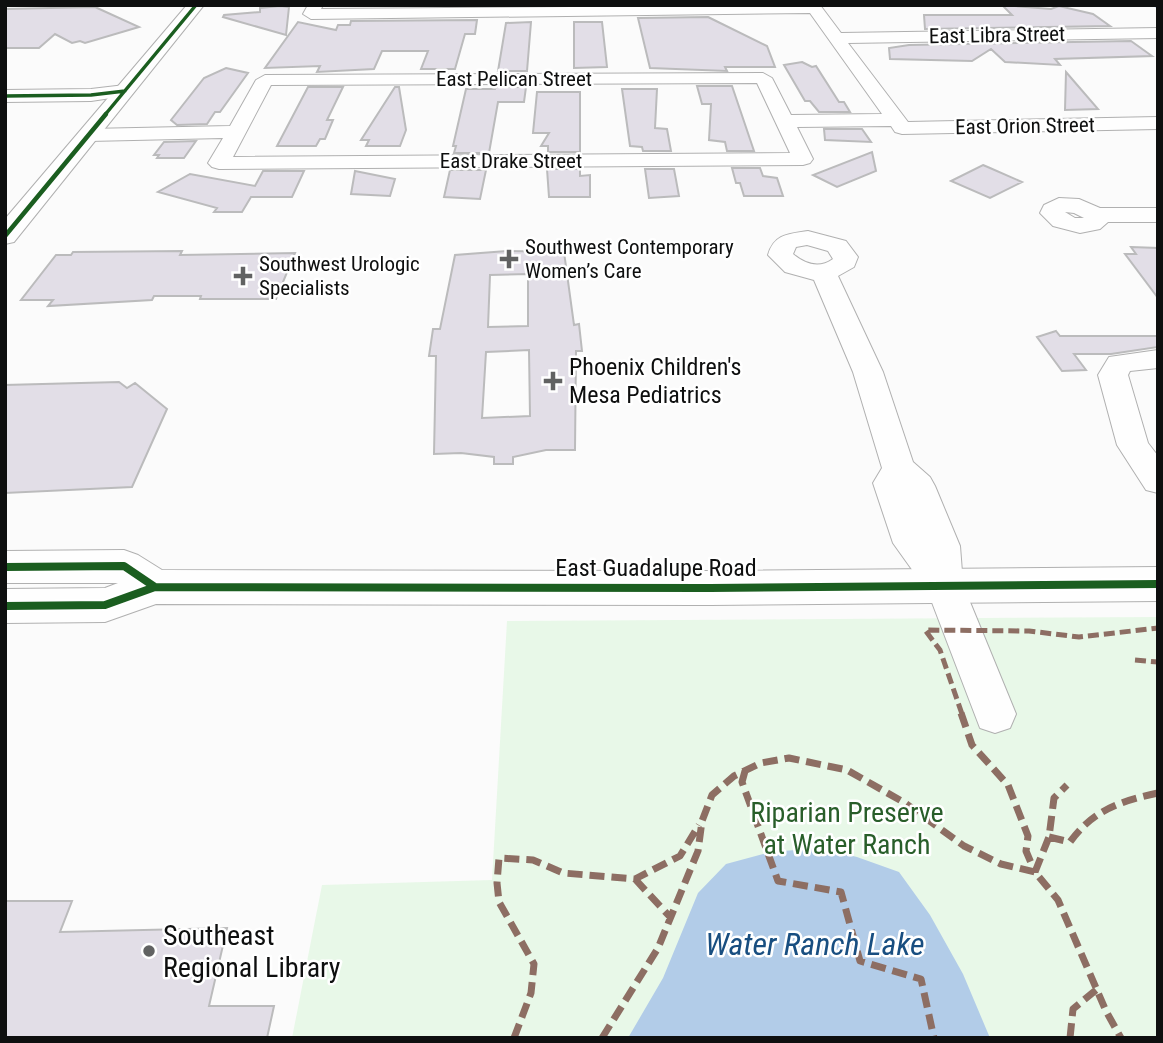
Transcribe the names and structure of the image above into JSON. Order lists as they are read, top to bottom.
{
  "streets": {
    "main road": ["East Guadalupe Road"],
    "street": [
      "East Libra Street",
      "East Pelican Street",
      "East Orion Street",
      "East Drake Street"
    ]
  },
  "crossings": [
    ["East Pelican Street", "East Drake Street"]
  ],
  "water": ["Water Ranch Lake"],
  "parks": ["Riparian Preserve at Water Ranch"],
  "places": {
    "health": ["Southwest Contemporary Women’s Care", "Southwest Urologic Specialists", "Phoenix Children's Mesa Pediatrics"],
    "other": ["Southeast Regional Library"]
  }
}
